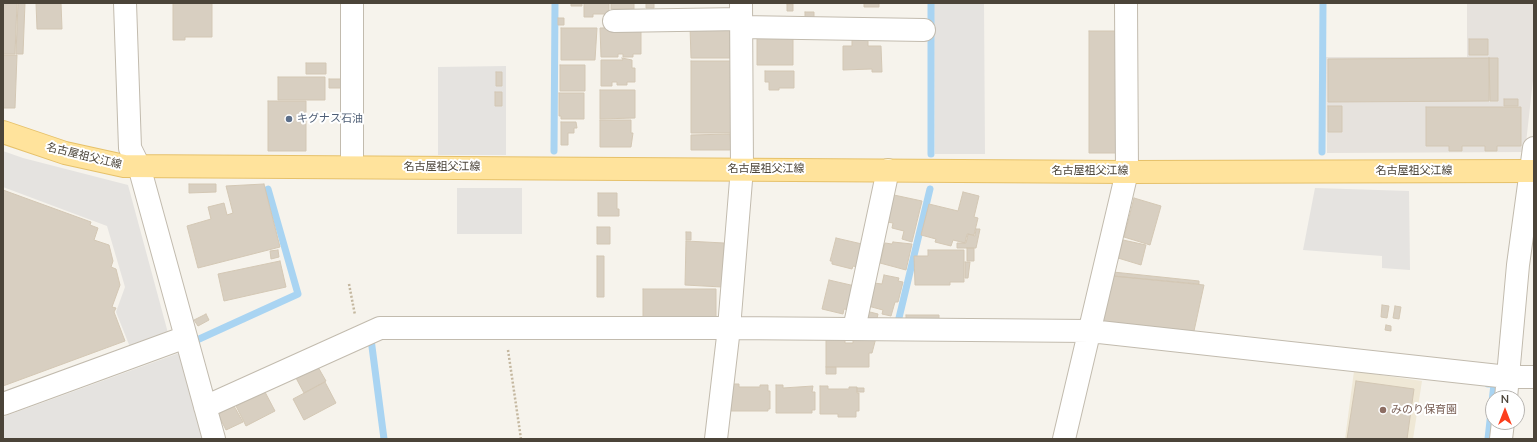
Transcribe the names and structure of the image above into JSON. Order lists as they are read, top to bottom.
{
  "streets": {
    "main road": ["名古屋祖父江線"]
  },
  "places": ["キグナス石油", "みのり保育園"],
  "north": "top"
}
